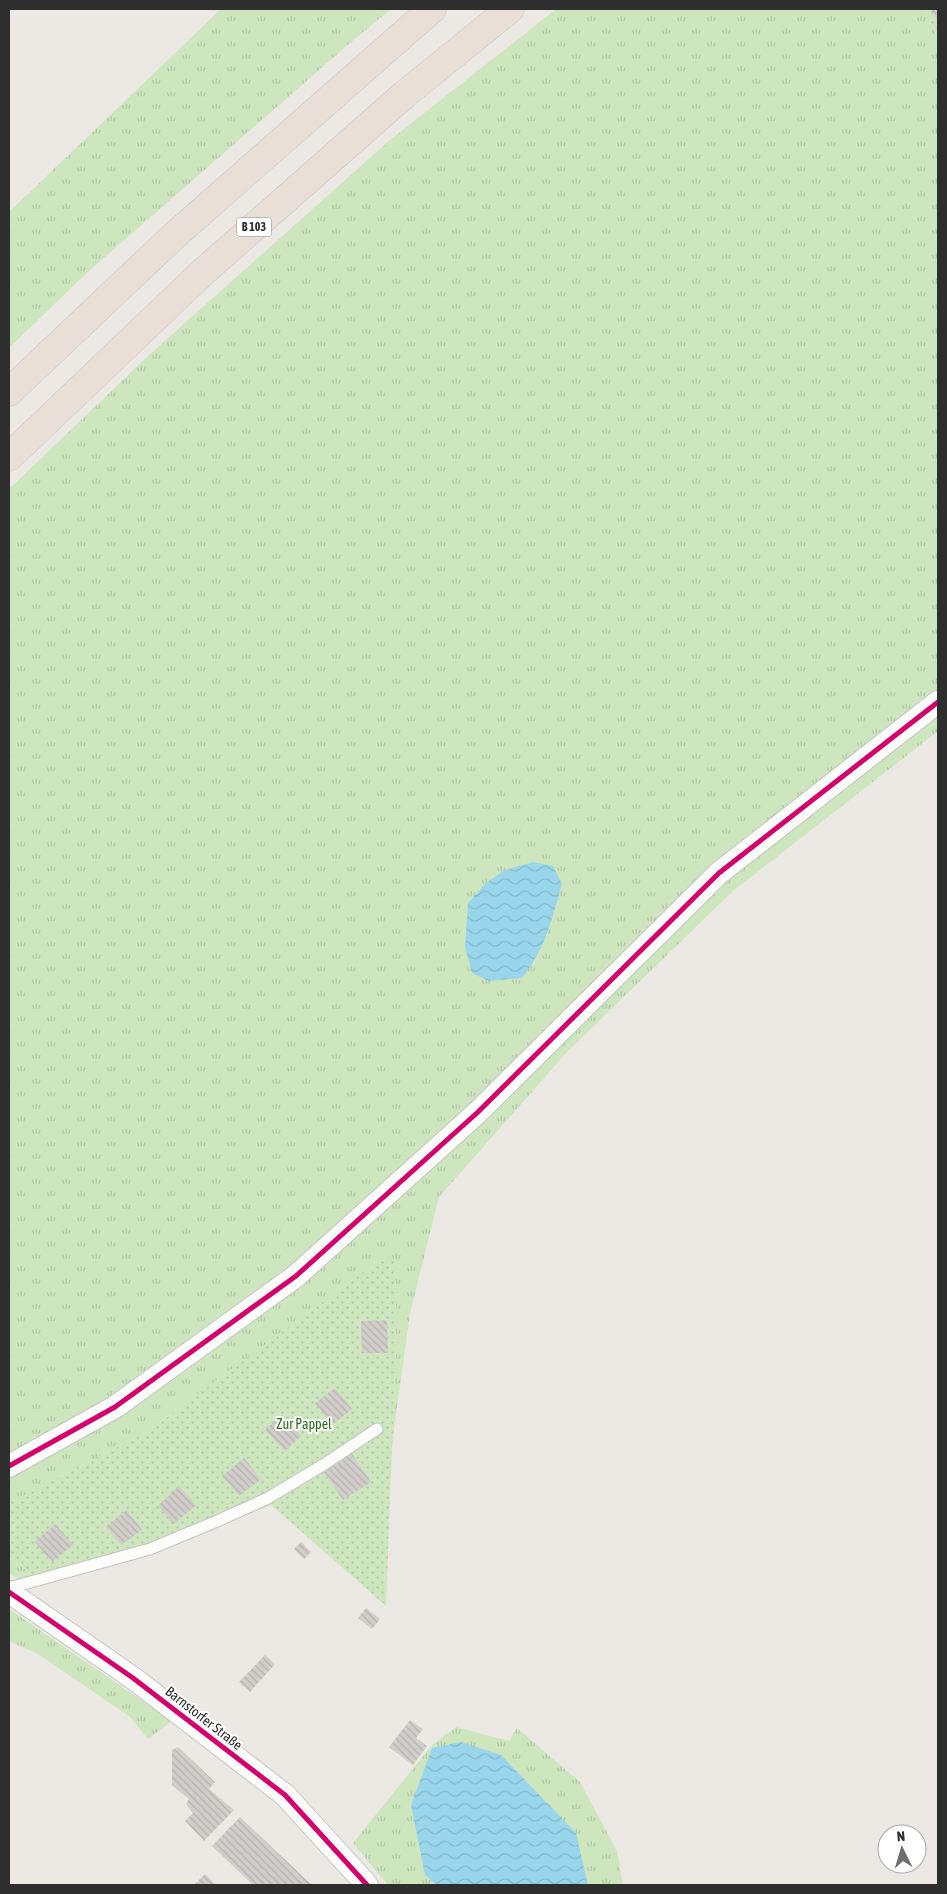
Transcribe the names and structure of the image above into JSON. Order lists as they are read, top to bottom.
{
  "streets": {
    "highway": ["B 103"],
    "street": ["Barnstorfer Straße"]
  },
  "parks": ["Zur Pappel"],
  "north": "top"
}
